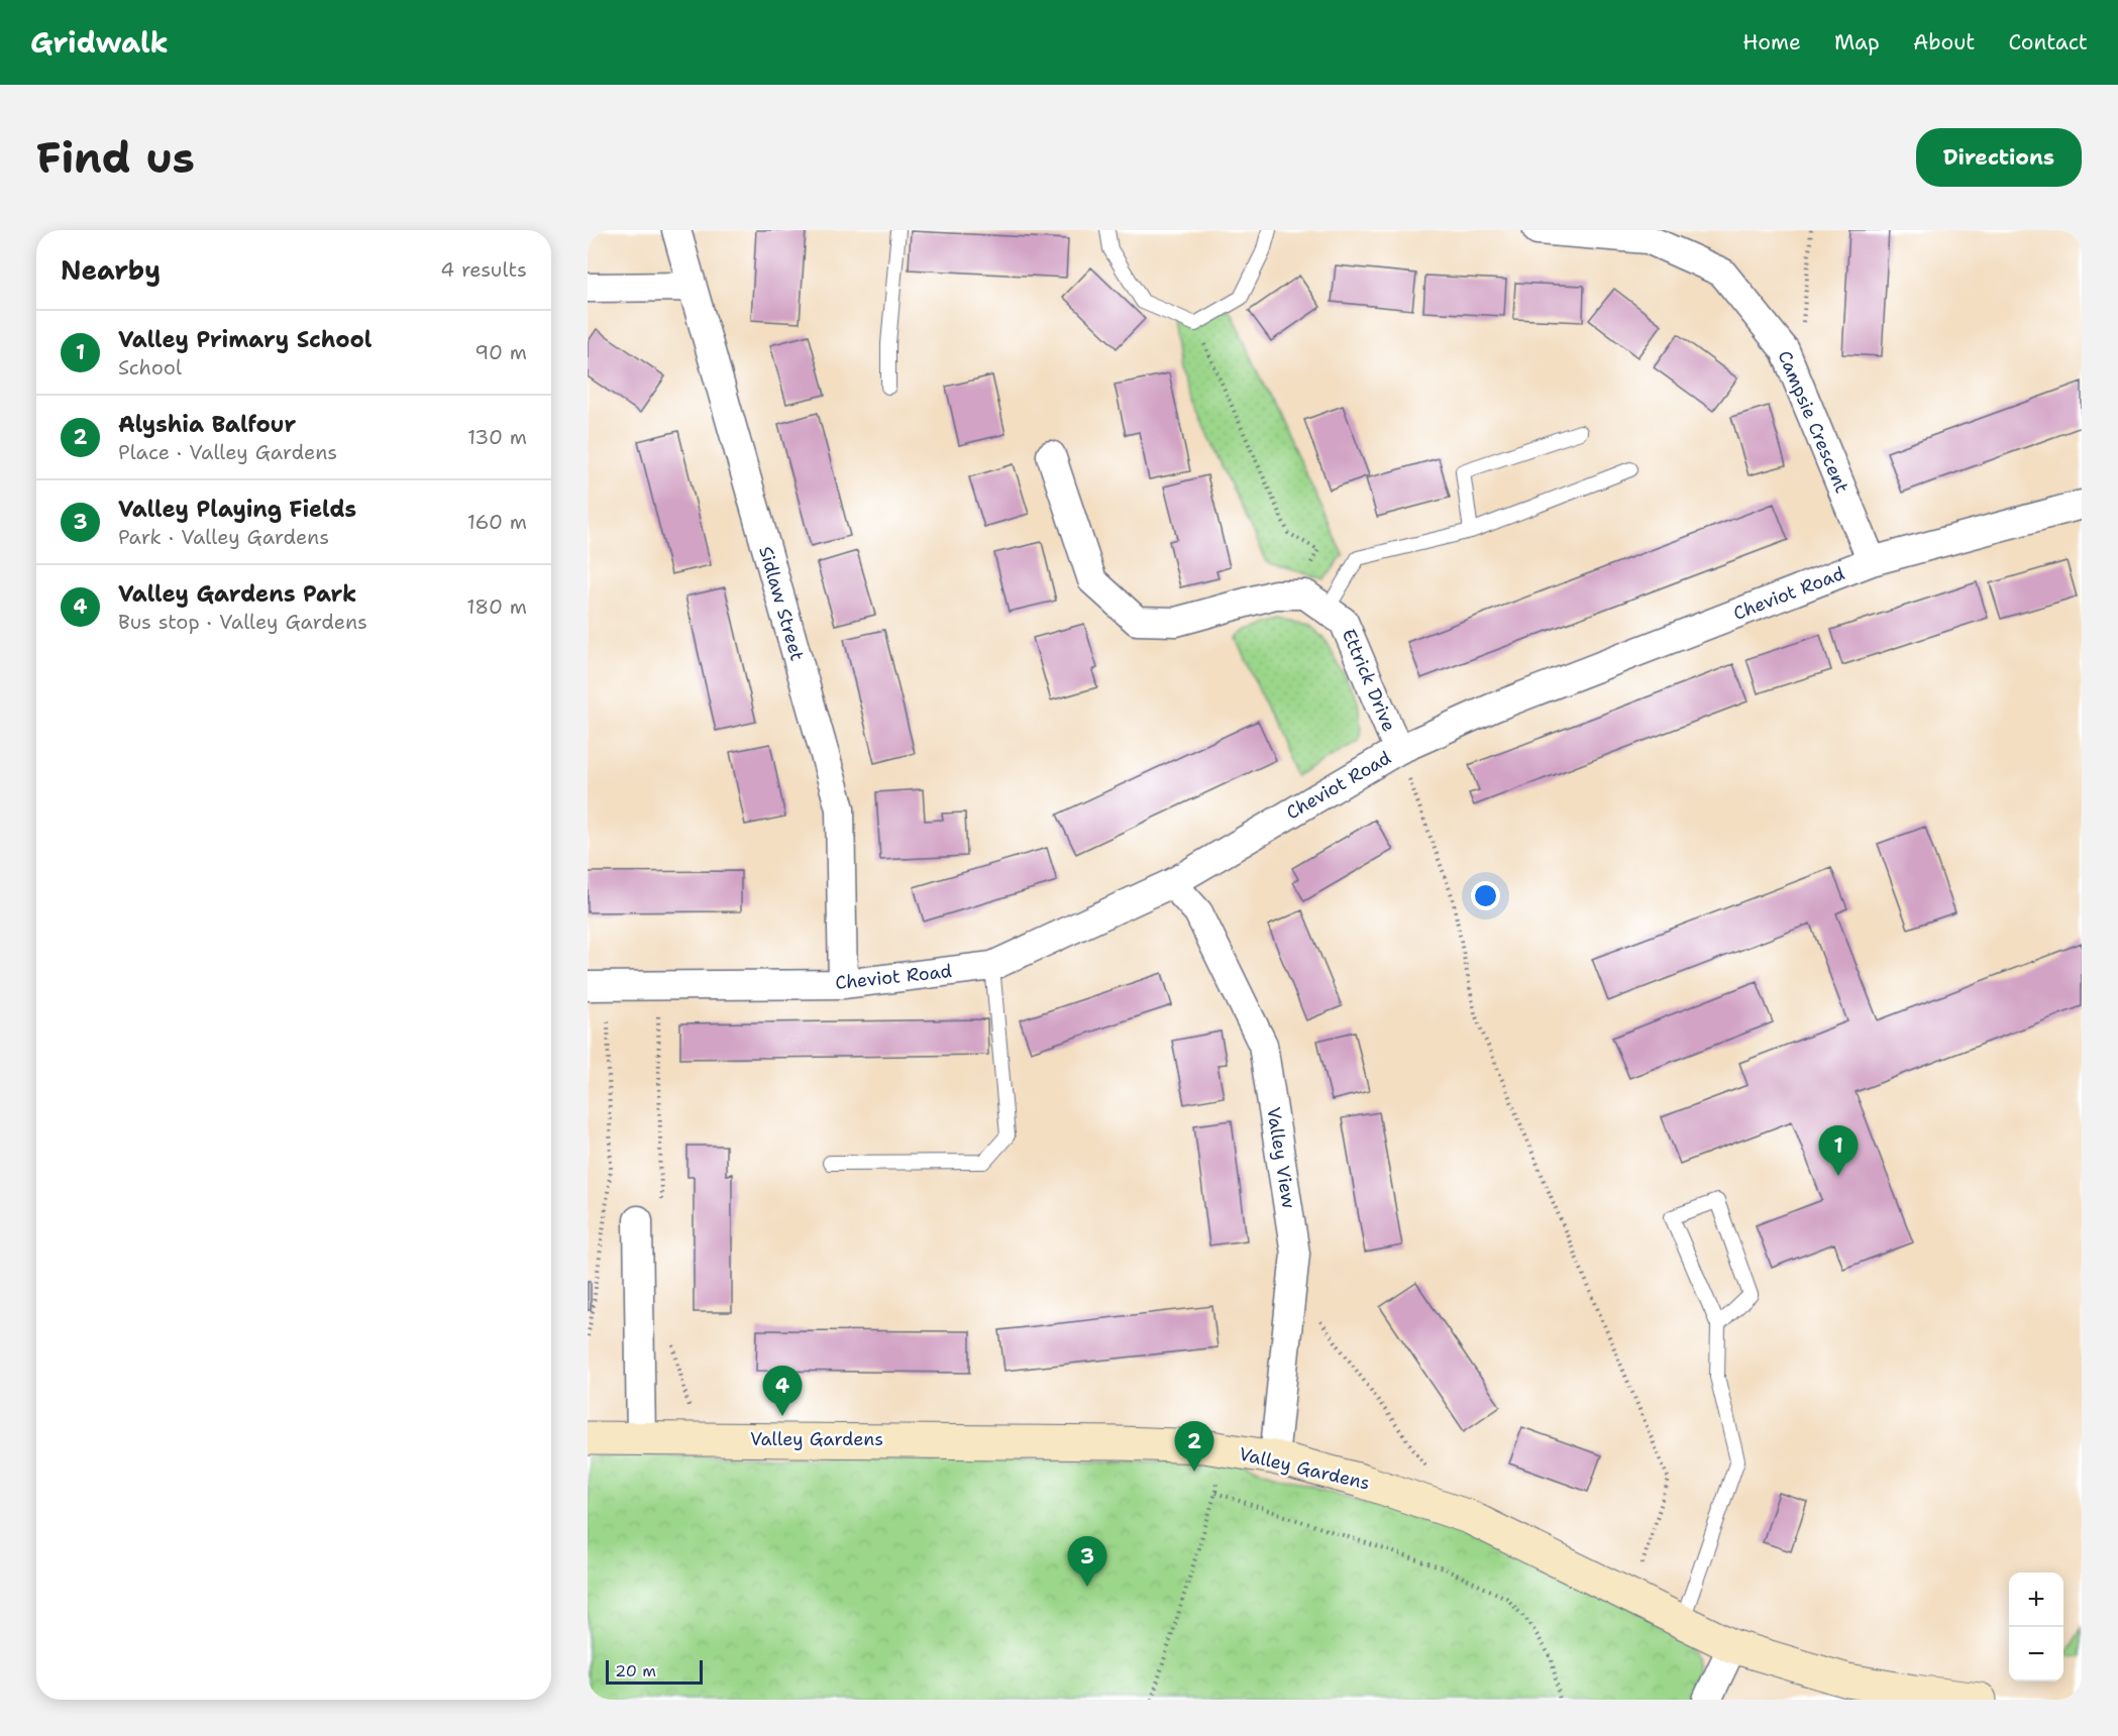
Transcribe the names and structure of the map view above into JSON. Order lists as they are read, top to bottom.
{
  "streets": {
    "street": [
      "Campsie Crescent",
      "Cheviot Road",
      "Sidlaw Street",
      "Ettrick Drive",
      "Valley View",
      "Valley Gardens"
    ]
  },
  "crossings": [
    ["Campsie Crescent", "Cheviot Road"],
    ["Cheviot Road", "Sidlaw Street"],
    ["Cheviot Road", "Ettrick Drive"],
    ["Cheviot Road", "Valley View"],
    ["Valley View", "Valley Gardens"]
  ],
  "scale_bar": "20 m",
  "page": {
    "header": "Gridwalk",
    "nav": [
      "Home",
      "Map",
      "About",
      "Contact"
    ],
    "buttons": "Directions",
    "title": "Find us",
    "heading": ["Nearby", "4 results"],
    "list": [
      {
        "mark": "1",
        "name": "Valley Primary School",
        "note": "School",
        "value": "90 m"
      },
      {
        "mark": "2",
        "name": "Alyshia Balfour",
        "note": "Place · Valley Gardens",
        "value": "130 m"
      },
      {
        "mark": "3",
        "name": "Valley Playing Fields",
        "note": "Park · Valley Gardens",
        "value": "160 m"
      },
      {
        "mark": "4",
        "name": "Valley Gardens Park",
        "note": "Bus stop · Valley Gardens",
        "value": "180 m"
      }
    ],
    "pins": [
      "1",
      "4",
      "2",
      "3"
    ],
    "map_buttons": ["+", "−"],
    "scale": "20 m"
  }
}
